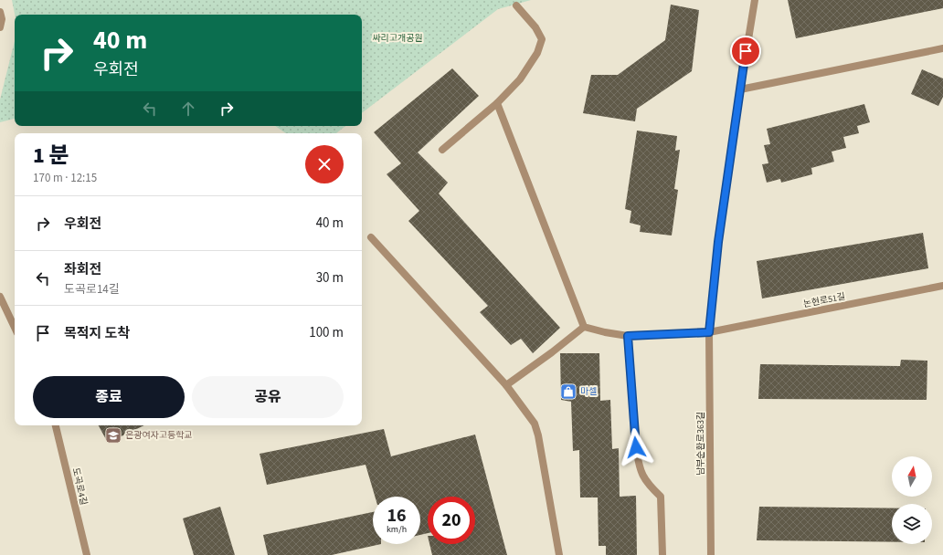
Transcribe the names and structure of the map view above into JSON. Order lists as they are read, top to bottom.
{
  "streets": {
    "street": ["논현로51길", "남부순환로363길", "도곡로4길"]
  },
  "crossings": [
    ["논현로51길", "남부순환로363길"]
  ],
  "parks": ["싸리고개공원"],
  "places": {
    "shop": ["마셀"],
    "school or university": ["은광여자고등학교"]
  },
  "north": "top",
  "page": {
    "turn": ["40 m", "우회전"],
    "heading": ["1 분", "170 m · 12:15"],
    "list": [
      {
        "name": "우회전",
        "value": "40 m"
      },
      {
        "name": "좌회전",
        "note": "도곡로14길",
        "value": "30 m"
      },
      {
        "name": "목적지 도착",
        "value": "100 m"
      }
    ],
    "buttons": ["종료", "공유"],
    "speed": "16 km/h",
    "limit": "20"
  }
}
